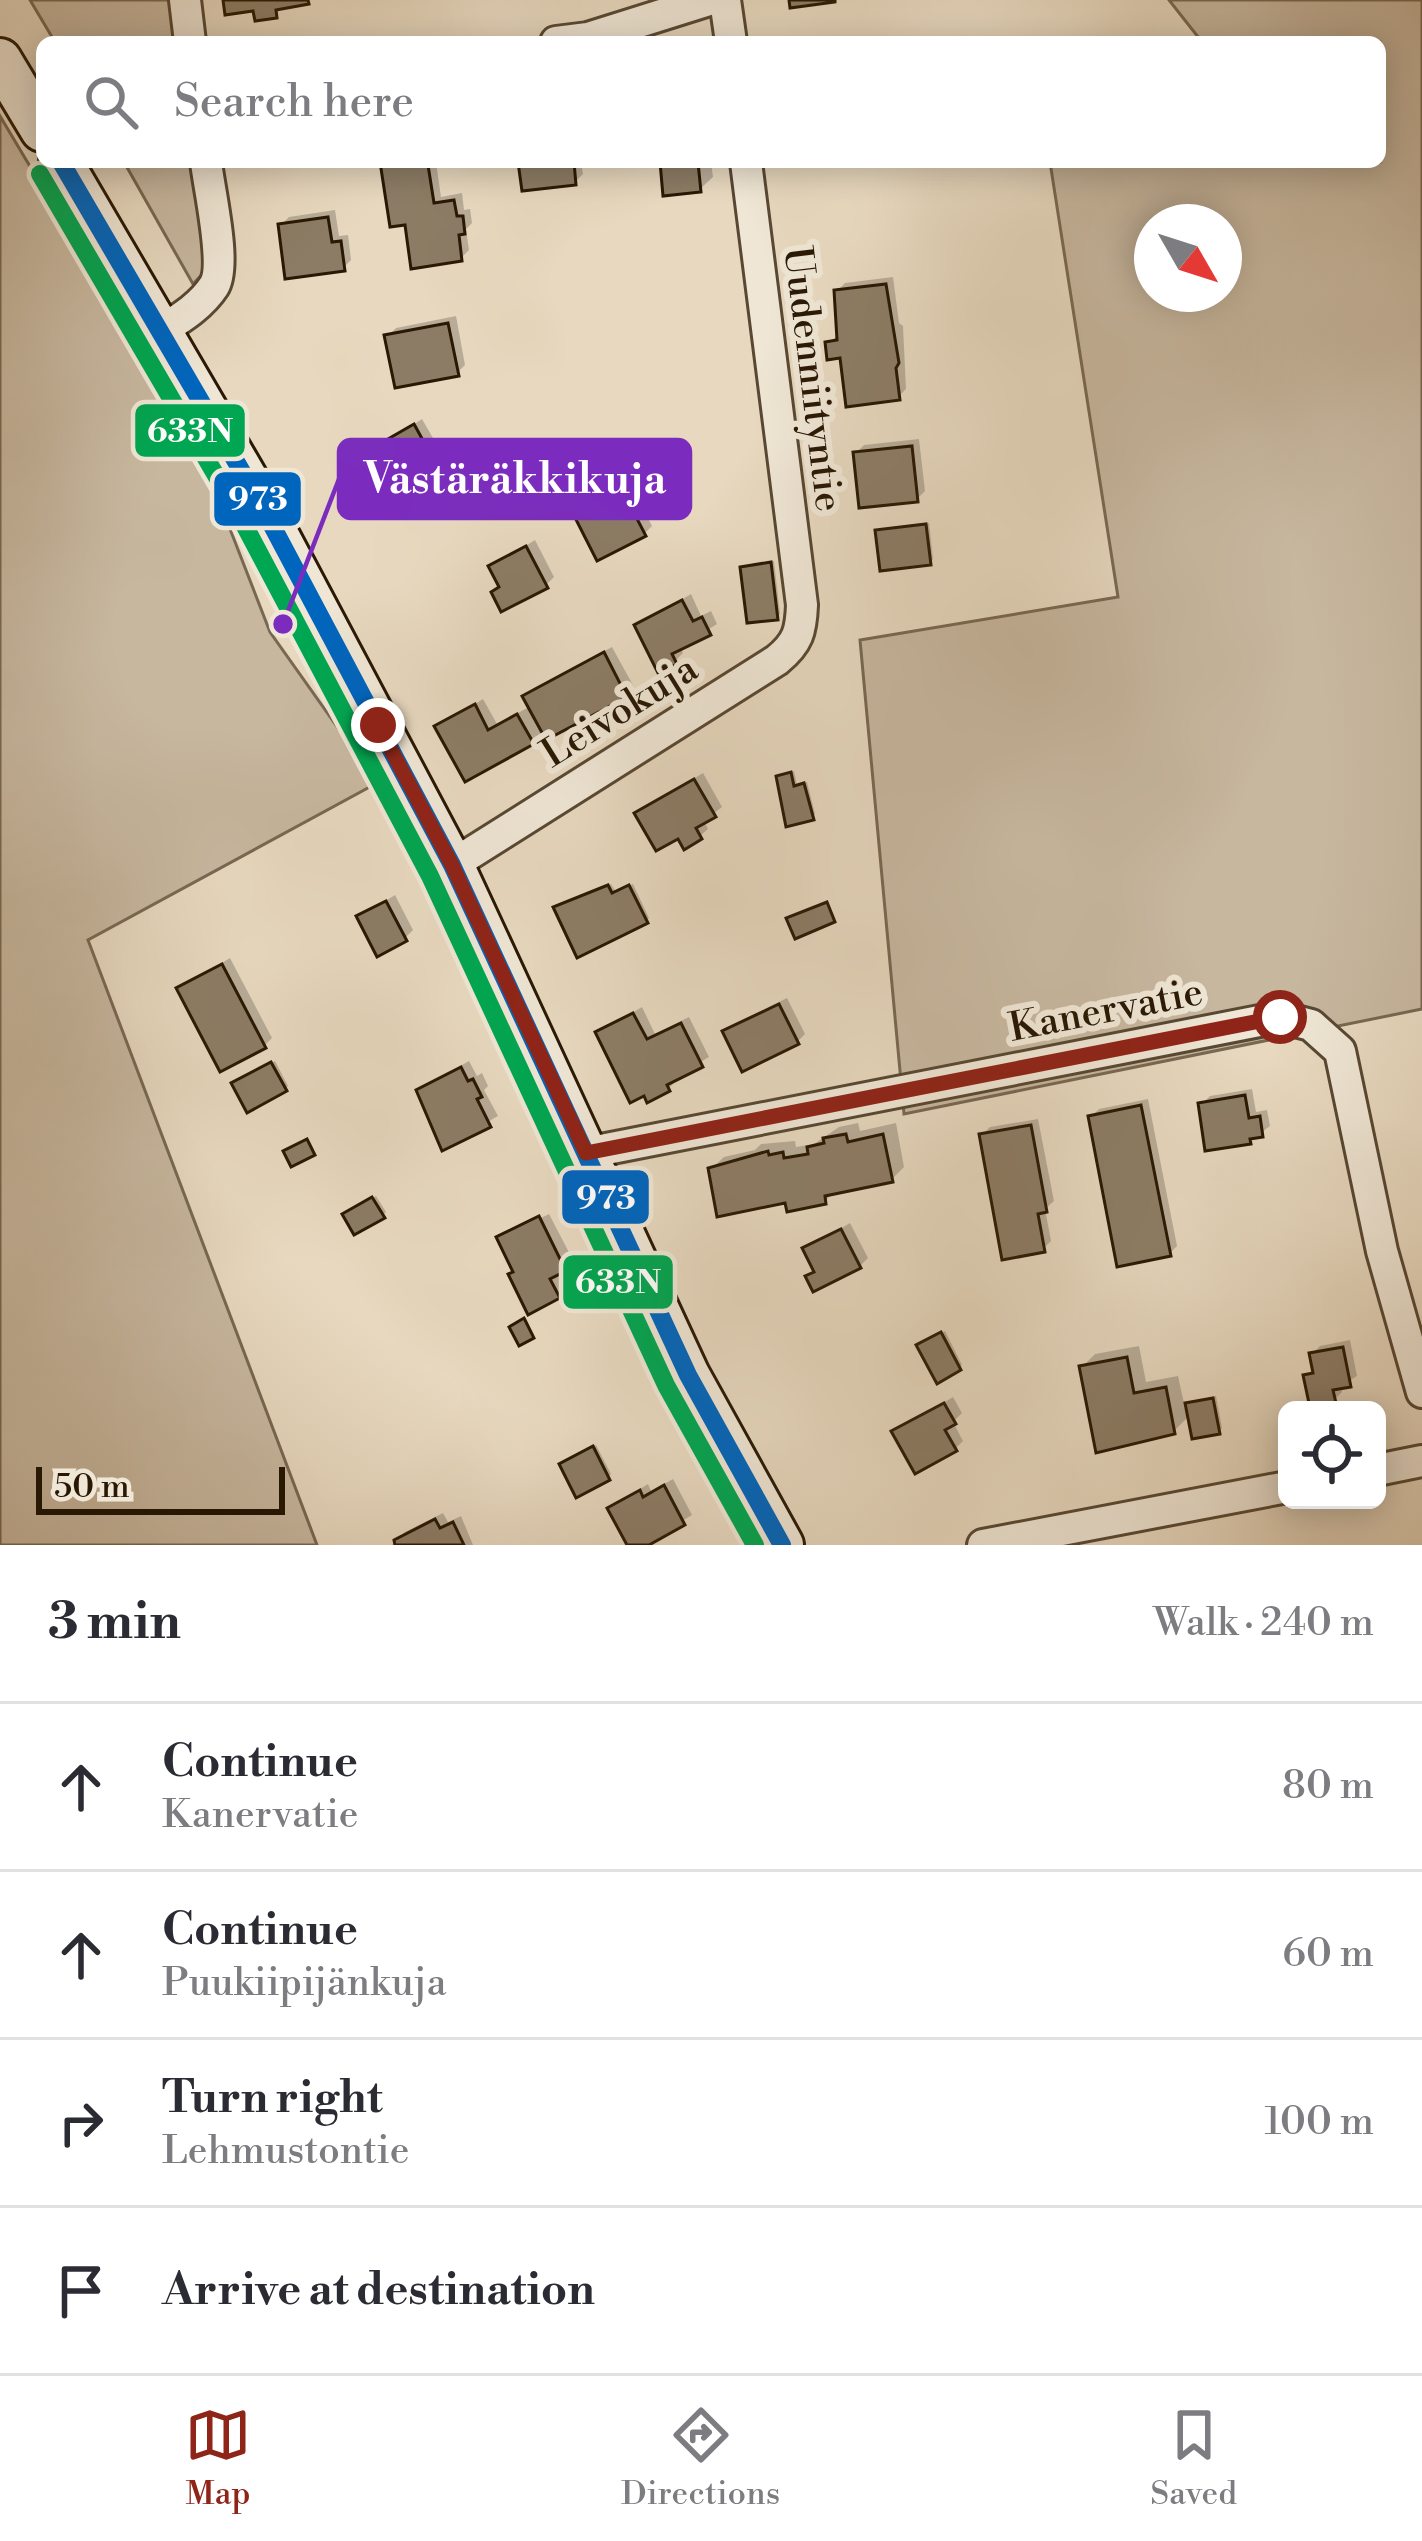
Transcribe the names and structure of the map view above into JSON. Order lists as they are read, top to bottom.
{
  "streets": {
    "street": ["Uudenniityntie", "Leivokuja", "Kanervatie"]
  },
  "crossings": [
    ["Uudenniityntie", "Leivokuja"]
  ],
  "places": ["Västäräkkikuja"],
  "lines": ["transit line 973", "transit line 633N"],
  "scale_bar": "50 m",
  "north": "bottom right",
  "page": {
    "search": "Search here",
    "scale": "50 m",
    "heading": ["3 min", "Walk · 240 m"],
    "list": [
      ["Continue", "Kanervatie", "80 m"],
      ["Continue", "Puukiipijänkuja", "60 m"],
      ["Turn right", "Lehmustontie", "100 m"],
      "Arrive at destination"
    ],
    "nav": ["Map", "Directions", "Saved"]
  }
}
